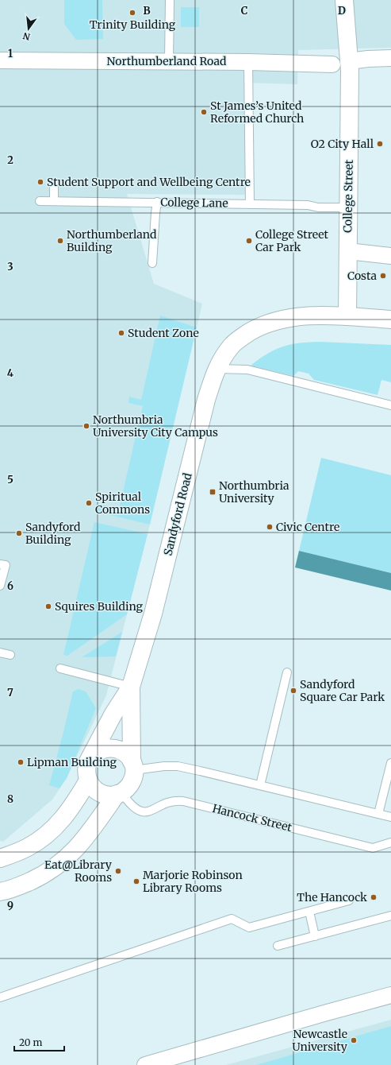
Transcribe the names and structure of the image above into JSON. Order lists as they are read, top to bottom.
{
  "streets": {
    "main road": ["College Street", "Sandyford Road"],
    "street": ["Northumberland Road"],
    "lane": ["College Lane", "Hancock Street"]
  },
  "crossings": [
    ["Northumberland Road", "College Street"],
    ["College Street", "College Lane"],
    ["College Street", "Sandyford Road"]
  ],
  "places": {
    "other": [
      "Trinity Building",
      "St James’s United Reformed Church",
      "O2 City Hall",
      "Student Support and Wellbeing Centre",
      "Northumberland Building",
      "College Street Car Park",
      "Costa",
      "Student Zone",
      "Northumbria University City Campus",
      "Spiritual Commons",
      "Civic Centre",
      "Sandyford Building",
      "Squires Building",
      "Sandyford Square Car Park",
      "Lipman Building",
      "Eat@Library Rooms",
      "Marjorie Robinson Library Rooms",
      "The Hancock",
      "Newcastle University"
    ],
    "transit": ["Northumbria University"]
  },
  "scale_bar": "20 m",
  "north": "bottom",
  "grid": {
    "columns": ["B", "C", "D"],
    "rows": [
      "1",
      "2",
      "3",
      "4",
      "5",
      "6",
      "7",
      "8",
      "9"
    ]
  }
}
